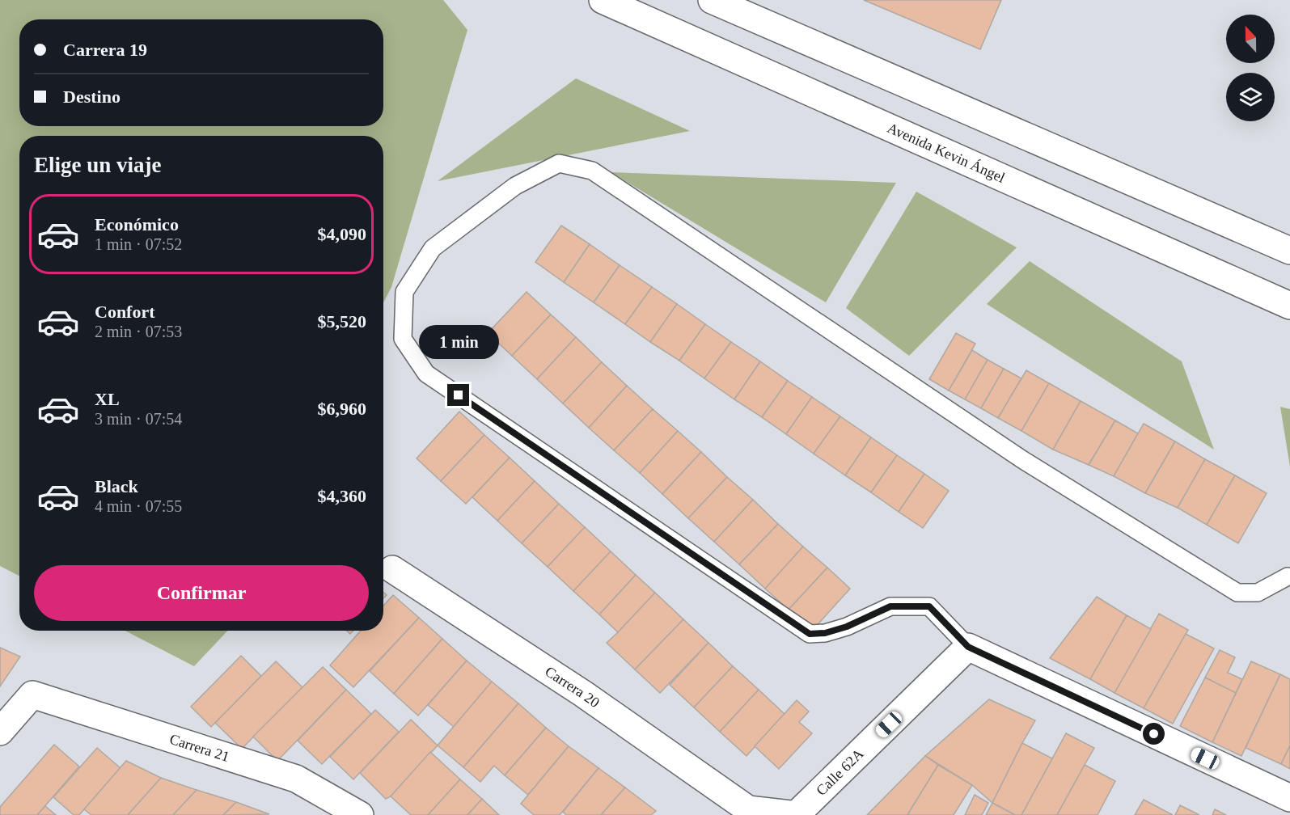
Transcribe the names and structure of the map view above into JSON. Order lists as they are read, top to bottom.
{
  "streets": {
    "street": [
      "Avenida Kevin Ángel",
      "Carrera 20",
      "Carrera 21",
      "Calle 62A"
    ]
  },
  "crossings": [
    ["Carrera 20", "Calle 62A"]
  ],
  "north": "top",
  "page": {
    "banner": ["Carrera 19", "Destino"],
    "heading": "Elige un viaje",
    "list": [
      {
        "name": "Económico",
        "note": "1 min · 07:52",
        "value": "$4,090"
      },
      {
        "name": "Confort",
        "note": "2 min · 07:53",
        "value": "$5,520"
      },
      {
        "name": "XL",
        "note": "3 min · 07:54",
        "value": "$6,960"
      },
      {
        "name": "Black",
        "note": "4 min · 07:55",
        "value": "$4,360"
      }
    ],
    "bubble": "1 min",
    "buttons": "Confirmar"
  }
}
